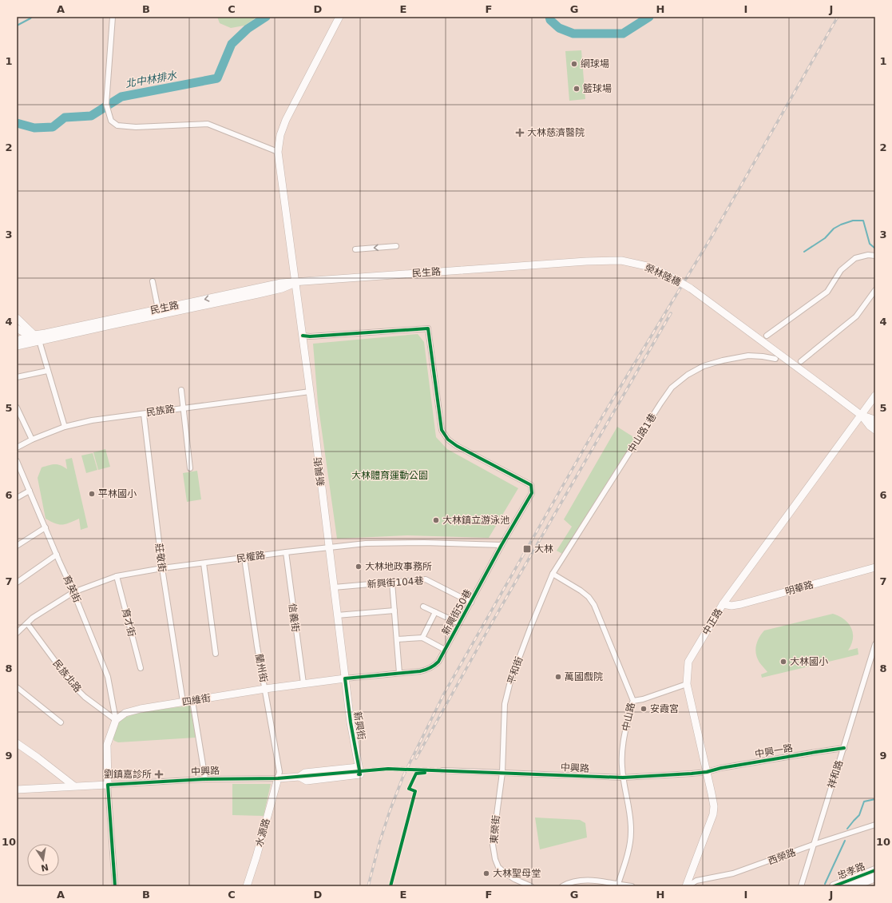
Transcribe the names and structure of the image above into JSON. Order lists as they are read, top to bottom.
{
  "streets": {
    "main road": [
      "民生路",
      "榮林陸橋",
      "新興街",
      "明華路",
      "中正路",
      "四維街",
      "中興路",
      "水源路",
      "忠孝路"
    ],
    "street": [
      "民族路",
      "中山路1巷",
      "民權路",
      "莊敬街",
      "新興街104巷",
      "育英街",
      "新興街50巷",
      "信義街",
      "育才街",
      "蘭州街",
      "平和街",
      "民族北路",
      "中山路",
      "中興一路",
      "祥和路",
      "東榮街",
      "西榮路"
    ]
  },
  "crossings": [
    ["民生路", "榮林陸橋"],
    ["民生路", "新興街"],
    ["榮林陸橋", "中正路"],
    ["民族路", "新興街"],
    ["民族路", "莊敬街"],
    ["中山路1巷", "平和街"],
    ["中山路1巷", "中山路"],
    ["新興街", "民權路"],
    ["新興街", "新興街104巷"],
    ["新興街", "新興街50巷"],
    ["新興街", "四維街"],
    ["新興街", "中興路"],
    ["民權路", "莊敬街"],
    ["民權路", "育英街"],
    ["民權路", "新興街50巷"],
    ["民權路", "信義街"],
    ["民權路", "育才街"],
    ["民權路", "蘭州街"],
    ["民權路", "民族北路"],
    ["莊敬街", "四維街"],
    ["新興街104巷", "新興街50巷"],
    ["明華路", "中正路"],
    ["育英街", "民族北路"],
    ["育英街", "四維街"],
    ["新興街50巷", "四維街"],
    ["信義街", "四維街"],
    ["中正路", "中興一路"],
    ["中正路", "中興路"],
    ["中正路", "西榮路"],
    ["蘭州街", "四維街"],
    ["蘭州街", "中興路"],
    ["蘭州街", "水源路"],
    ["平和街", "中山路"],
    ["平和街", "中興路"],
    ["平和街", "東榮街"],
    ["民族北路", "四維街"],
    ["中山路", "中興路"],
    ["中興一路", "中興路"],
    ["中興一路", "祥和路"],
    ["中興路", "東榮街"],
    ["中興路", "水源路"],
    ["祥和路", "西榮路"]
  ],
  "water": ["北中林排水"],
  "parks": ["大林體育運動公園"],
  "places": {
    "other": [
      "網球場",
      "籃球場",
      "平林國小",
      "大林鎮立游泳池",
      "大林地政事務所",
      "大林國小",
      "萬國戲院",
      "安霞宮",
      "大林聖母堂"
    ],
    "health": ["大林慈濟醫院", "劉鎮嘉診所"],
    "transit": ["大林"]
  },
  "north": "bottom",
  "grid": {
    "columns": [
      "A",
      "B",
      "C",
      "D",
      "E",
      "F",
      "G",
      "H",
      "I",
      "J"
    ],
    "rows": [
      "1",
      "2",
      "3",
      "4",
      "5",
      "6",
      "7",
      "8",
      "9",
      "10"
    ]
  }
}
